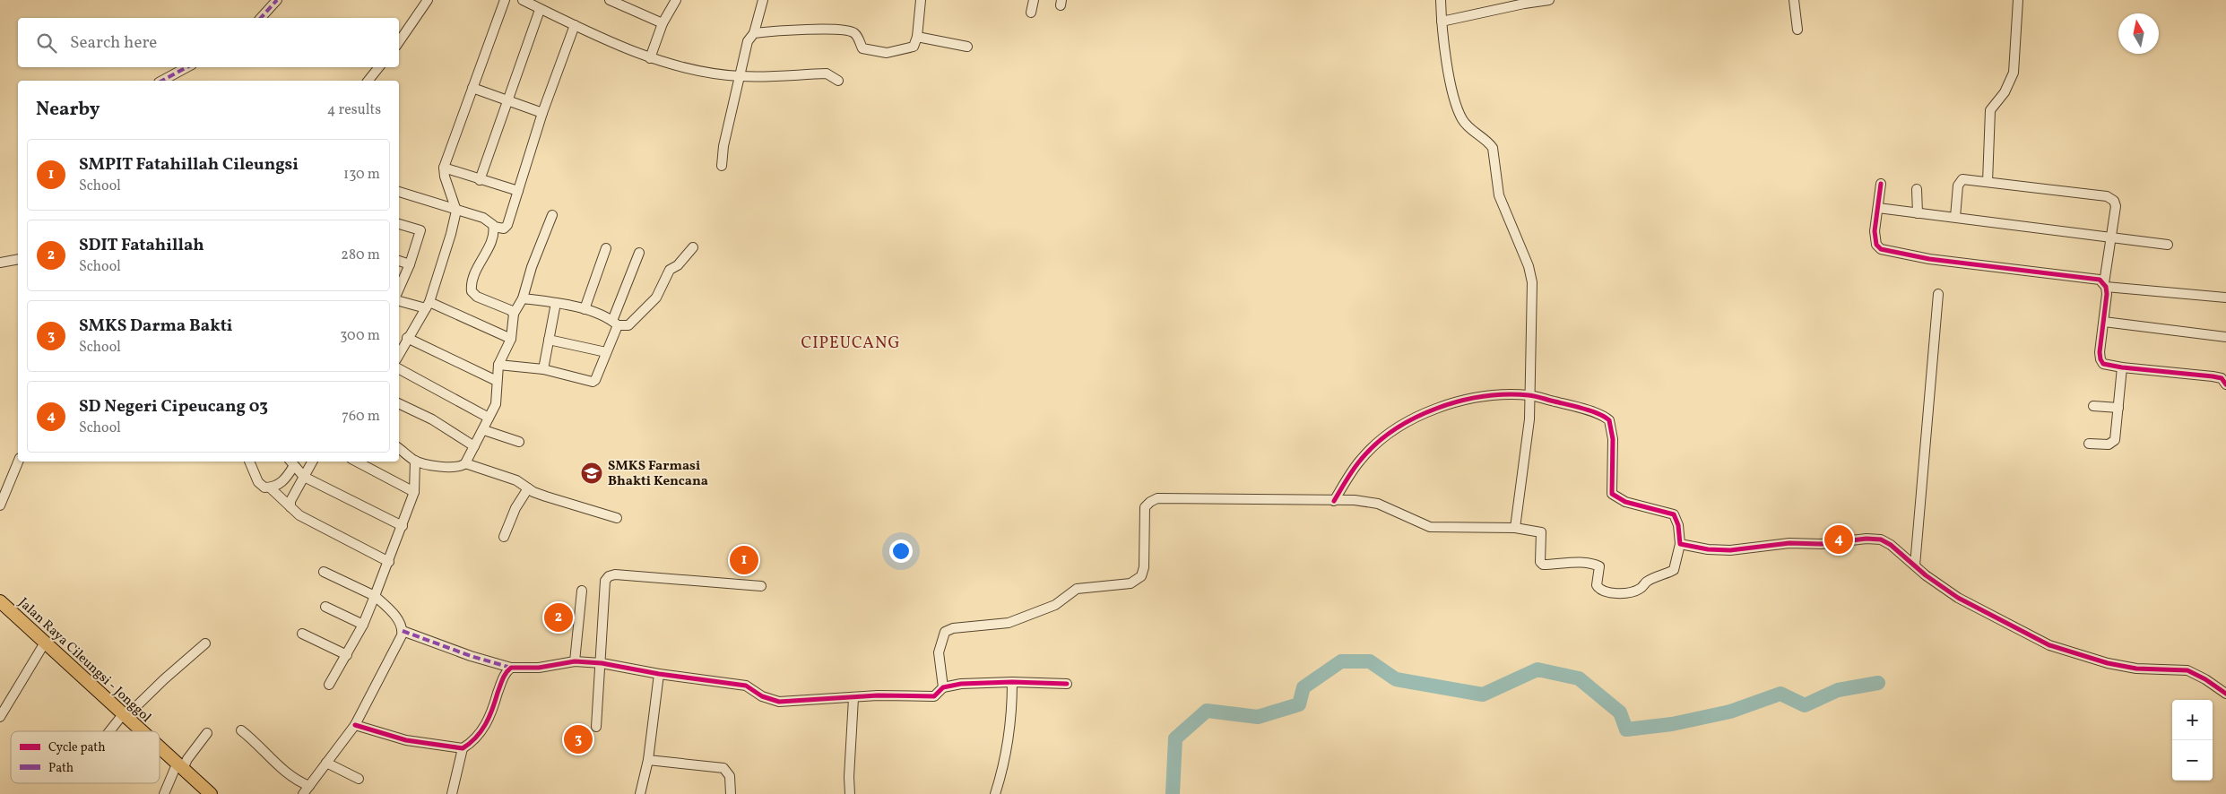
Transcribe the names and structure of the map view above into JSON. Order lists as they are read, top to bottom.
{
  "streets": {
    "main road": ["Jalan Raya Cileungsi - Jonggol"]
  },
  "districts": ["CIPEUCANG"],
  "places": {
    "school or university": ["SMKS Farmasi Bhakti Kencana"]
  },
  "legend": ["Cycle path", "Path"],
  "north": "top",
  "page": {
    "search": "Search here",
    "heading": ["Nearby", "4 results"],
    "list": [
      {
        "mark": "1",
        "name": "SMPIT Fatahillah Cileungsi",
        "note": "School",
        "value": "130 m"
      },
      {
        "mark": "2",
        "name": "SDIT Fatahillah",
        "note": "School",
        "value": "280 m"
      },
      {
        "mark": "3",
        "name": "SMKS Darma Bakti",
        "note": "School",
        "value": "300 m"
      },
      {
        "mark": "4",
        "name": "SD Negeri Cipeucang 03",
        "note": "School",
        "value": "760 m"
      }
    ],
    "pins": [
      "4",
      "1",
      "2",
      "3"
    ],
    "map_buttons": ["+", "−"]
  }
}
